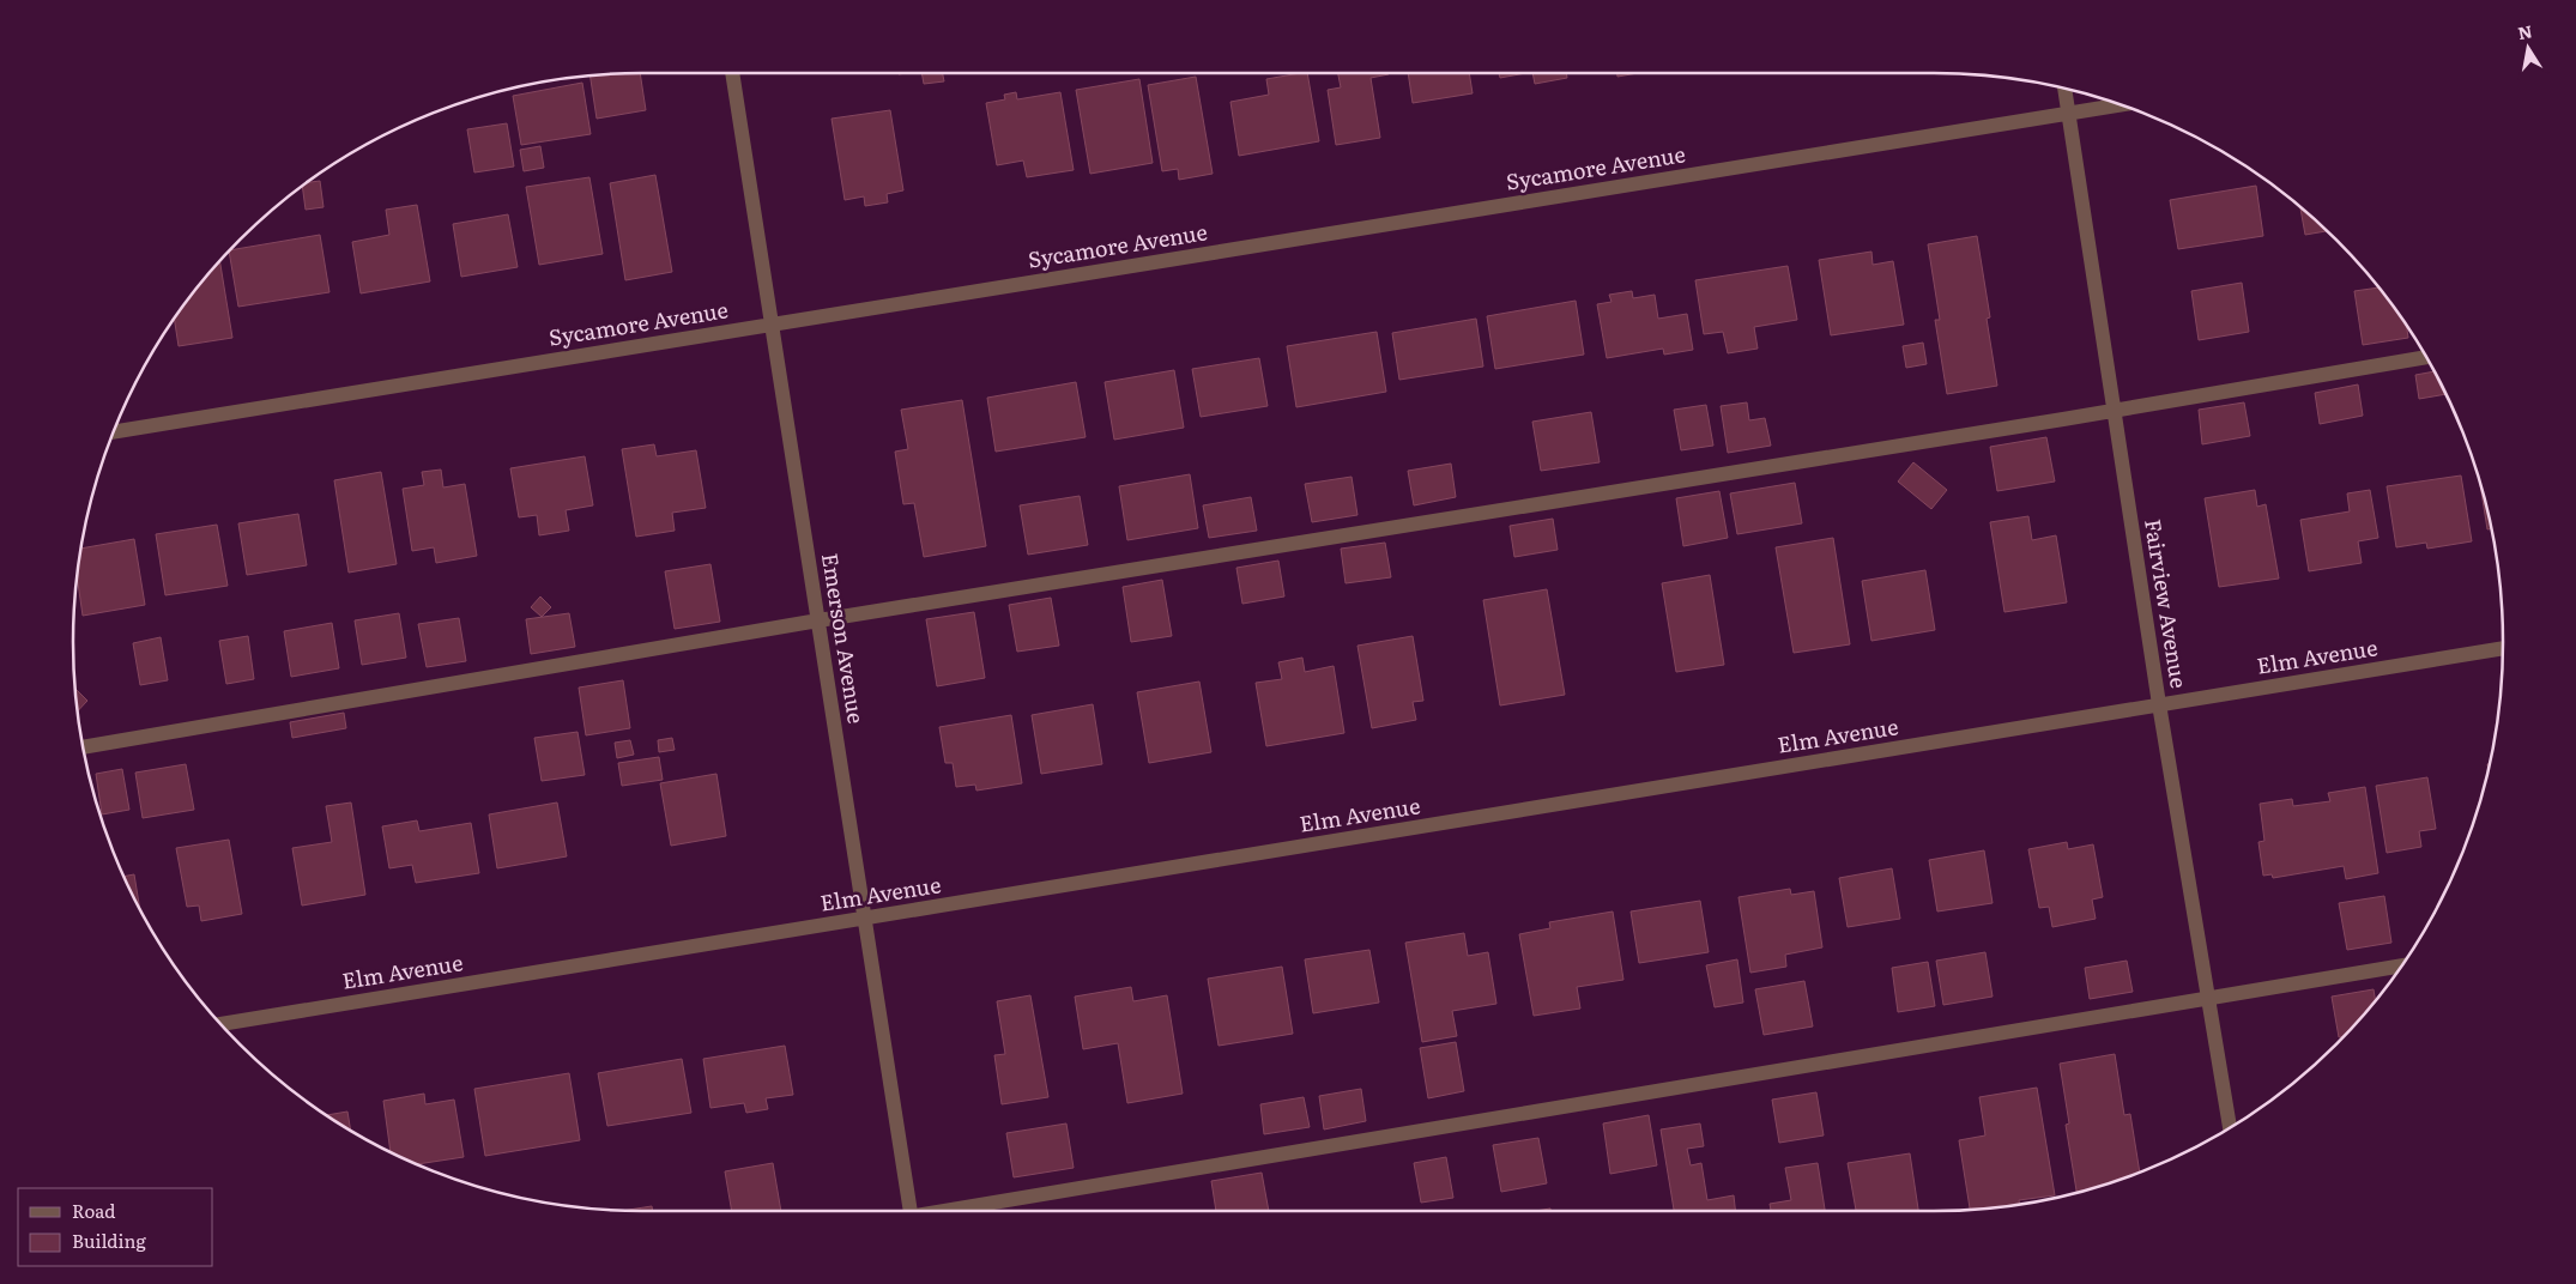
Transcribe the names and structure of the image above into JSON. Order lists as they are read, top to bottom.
{
  "streets": {
    "street": [
      "Sycamore Avenue",
      "Fairview Avenue",
      "Emerson Avenue",
      "Elm Avenue"
    ]
  },
  "crossings": [
    ["Sycamore Avenue", "Fairview Avenue"],
    ["Sycamore Avenue", "Emerson Avenue"],
    ["Fairview Avenue", "Elm Avenue"],
    ["Emerson Avenue", "Elm Avenue"]
  ],
  "legend": ["Road", "Building"],
  "north": "top"
}
